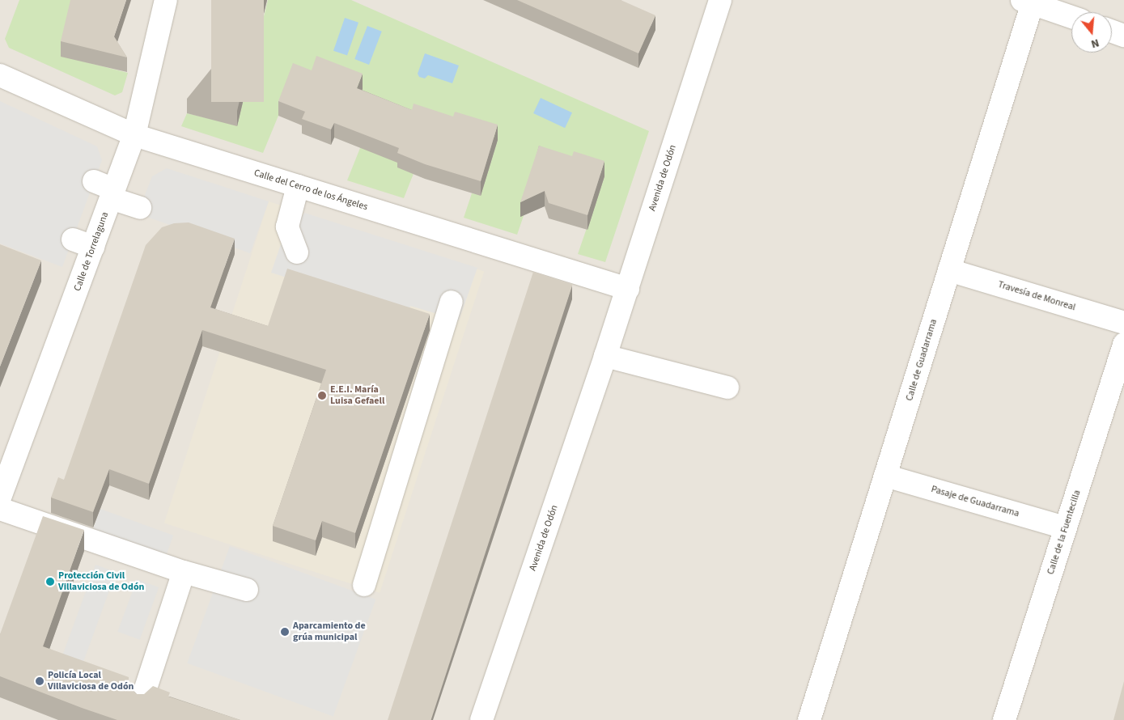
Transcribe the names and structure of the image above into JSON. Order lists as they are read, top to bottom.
{
  "streets": {
    "street": [
      "Avenida de Odón",
      "Calle del Cerro de los Ángeles",
      "Calle de Torrelaguna",
      "Travesía de Monreal",
      "Calle de Guadarrama",
      "Pasaje de Guadarrama",
      "Calle de la Fuentecilla"
    ]
  },
  "crossings": [
    ["Avenida de Odón", "Calle del Cerro de los Ángeles"],
    ["Calle del Cerro de los Ángeles", "Calle de Torrelaguna"],
    ["Travesía de Monreal", "Calle de Guadarrama"],
    ["Calle de Guadarrama", "Pasaje de Guadarrama"],
    ["Pasaje de Guadarrama", "Calle de la Fuentecilla"]
  ],
  "places": [
    "E.E.I. María Luisa Gefaell",
    "Protección Civil Villaviciosa de Odón",
    "Aparcamiento de grúa municipal",
    "Policía Local Villaviciosa de Odón"
  ],
  "north": "bottom"
}
